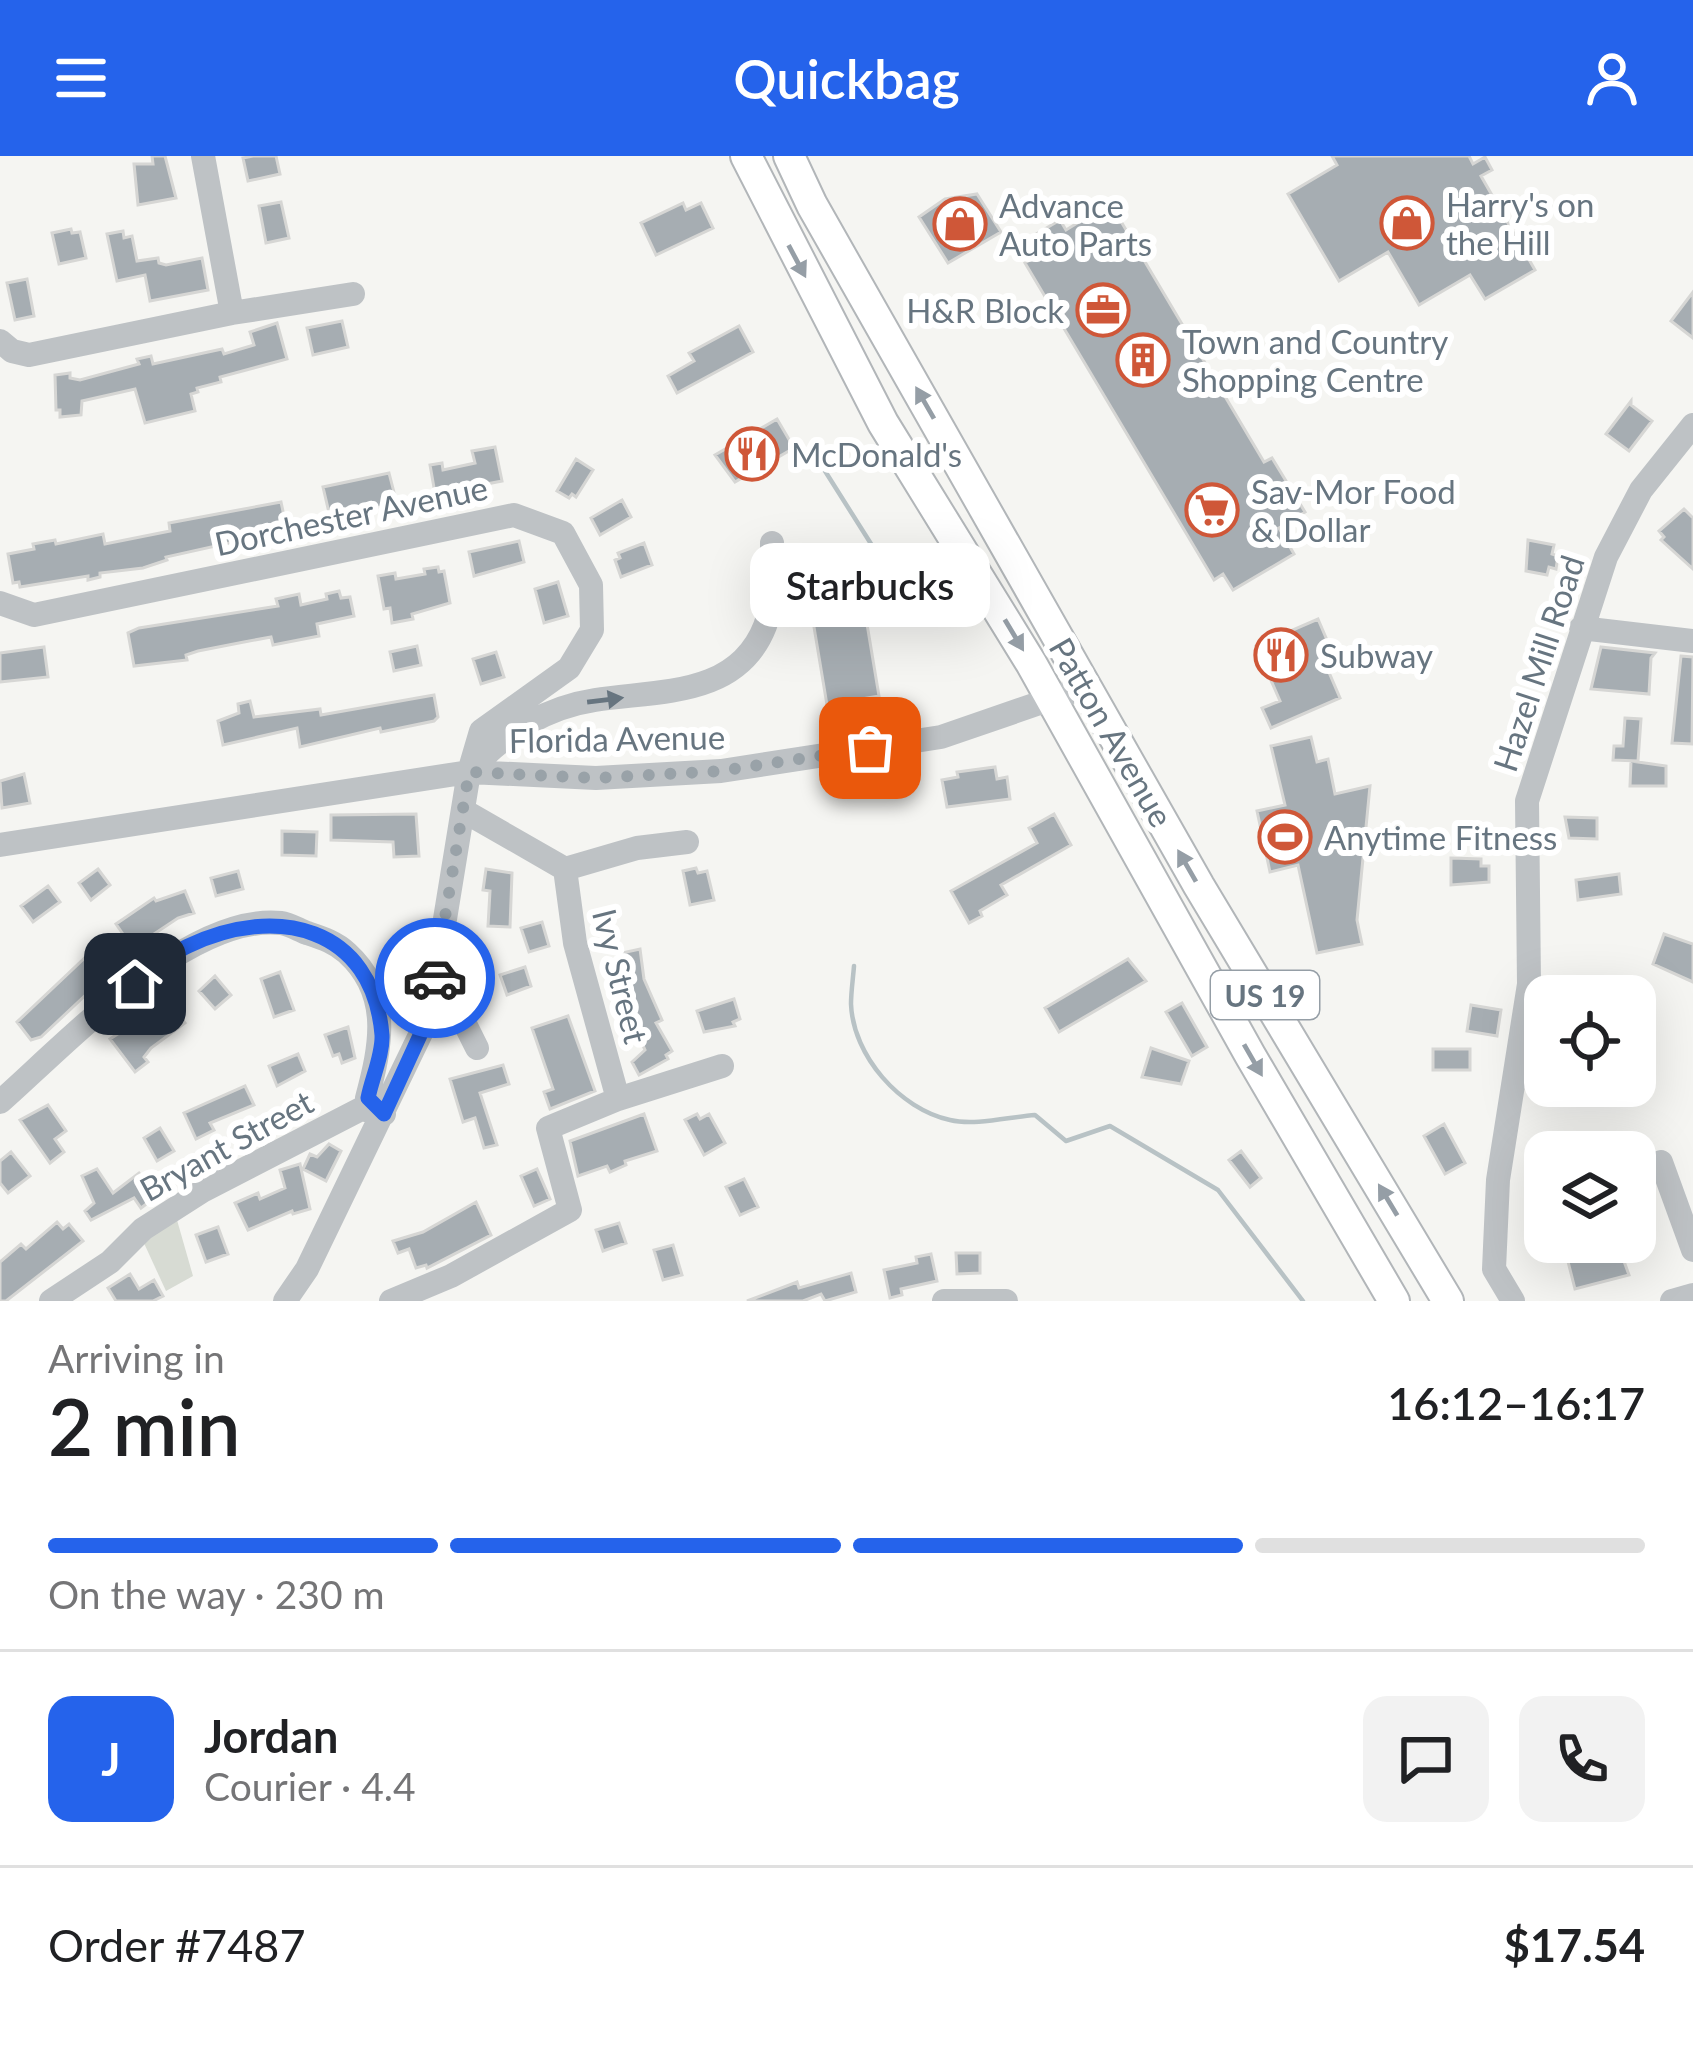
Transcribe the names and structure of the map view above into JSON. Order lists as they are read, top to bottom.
{
  "streets": {
    "main road": ["Patton Avenue", "US 19"],
    "street": [
      "Dorchester Avenue",
      "Hazel Mill Road",
      "Florida Avenue",
      "Ivy Street",
      "Bryant Street"
    ]
  },
  "crossings": [
    ["Dorchester Avenue", "Florida Avenue"],
    ["Dorchester Avenue", "Bryant Street"],
    ["Patton Avenue", "Florida Avenue"]
  ],
  "places": {
    "shop": ["Harry's on the Hill", "Advance Auto Parts"],
    "office": ["H&R Block"],
    "building": ["Town and Country Shopping Centre"],
    "restaurant": ["McDonald's", "Subway"],
    "supermarket": ["Sav-Mor Food & Dollar"],
    "other": ["Starbucks"],
    "sports": ["Anytime Fitness"]
  },
  "page": {
    "header": "Quickbag",
    "bubble": "Starbucks",
    "heading": ["2 min", "Arriving in", "16:12–16:17"],
    "panel": [
      "Jordan",
      "Courier · 4.4",
      "Order #7487",
      "$17.54"
    ],
    "bar": "On the way · 230 m",
    "round": "J"
  }
}
